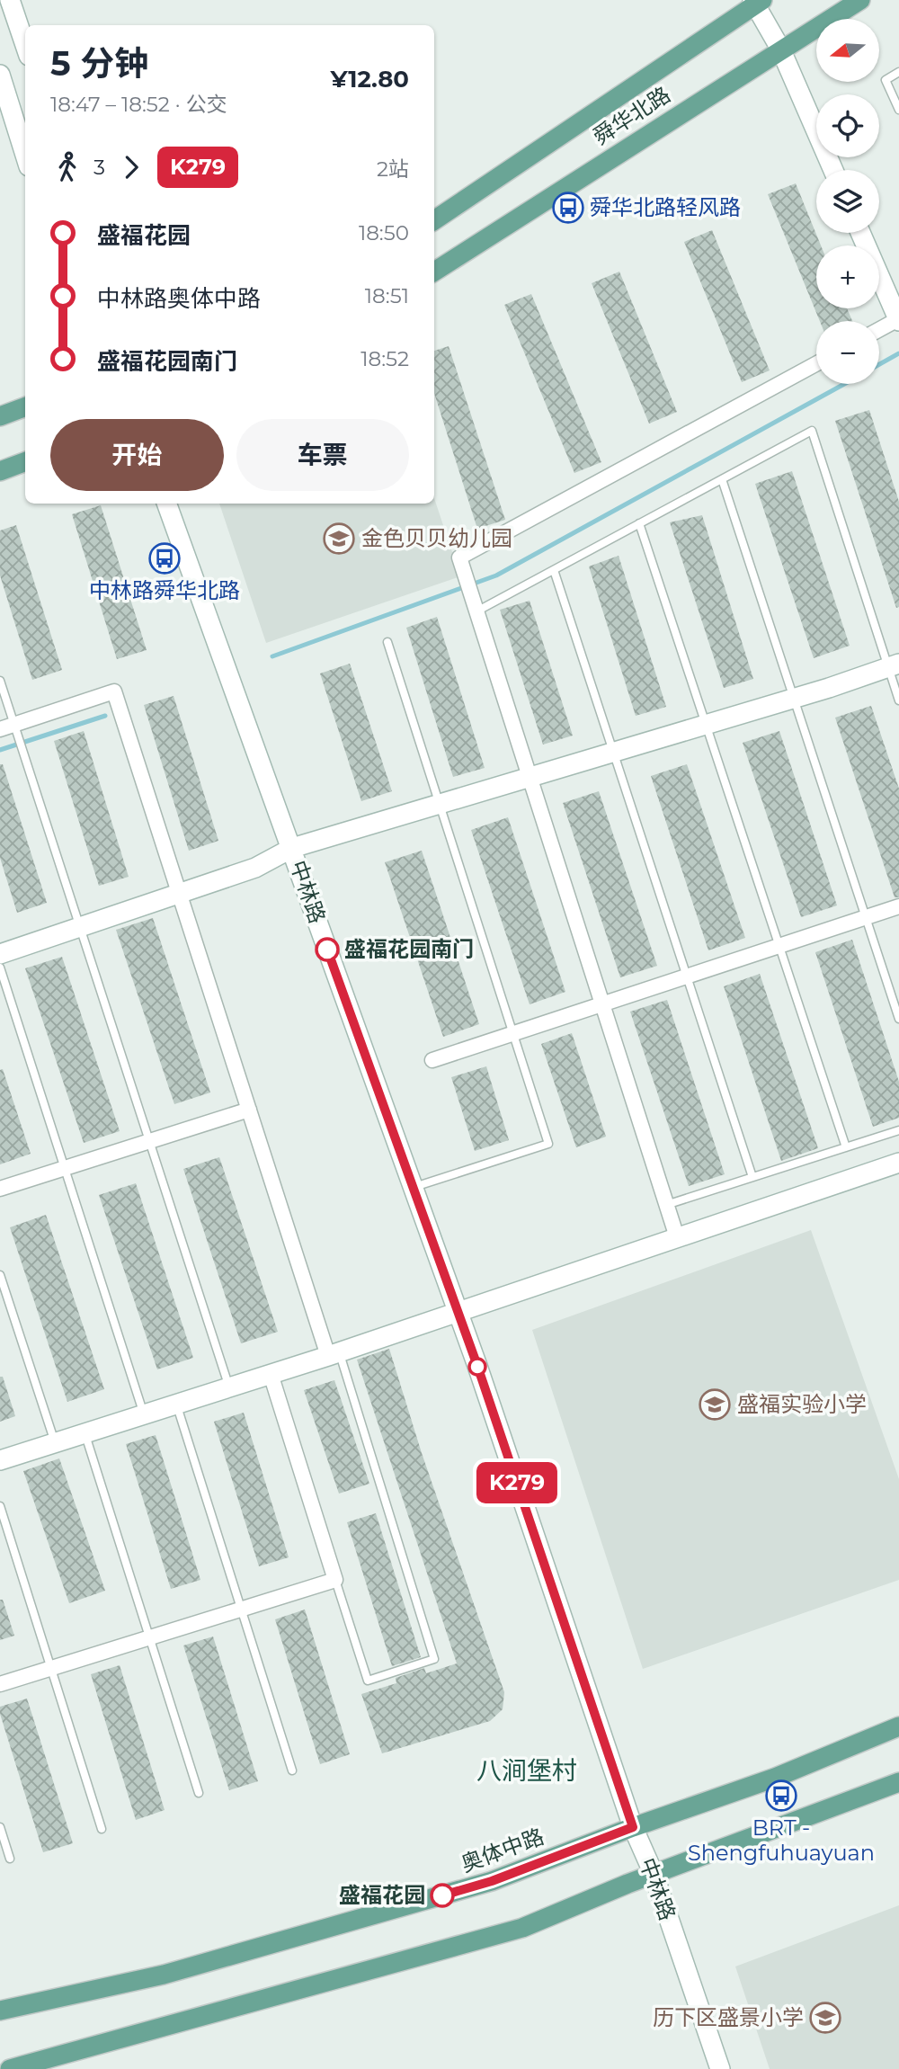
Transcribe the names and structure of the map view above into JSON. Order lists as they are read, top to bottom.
{
  "streets": {
    "main road": ["舜华北路", "奥体中路"],
    "street": ["中林路"]
  },
  "crossings": [
    ["中林路", "奥体中路"]
  ],
  "districts": ["八涧堡村"],
  "places": {
    "bus stop": ["舜华北路轻风路", "中林路舜华北路", "BRT - Shengfuhuayuan"],
    "school or university": ["金色贝贝幼儿园", "盛福实验小学", "历下区盛景小学"],
    "other": ["盛福花园南门", "盛福花园"]
  },
  "lines": ["bus line K279"],
  "north": "left",
  "page": {
    "on_map": "K279",
    "map_buttons": ["+", "−"],
    "heading": ["5 分钟", "18:47 – 18:52 · 公交", "¥12.80"],
    "legs": ["3", "K279", "2站"],
    "list": [
      {
        "name": "盛福花园",
        "value": "18:50"
      },
      {
        "name": "中林路奥体中路",
        "value": "18:51"
      },
      {
        "name": "盛福花园南门",
        "value": "18:52"
      }
    ],
    "buttons": ["开始", "车票"]
  }
}
